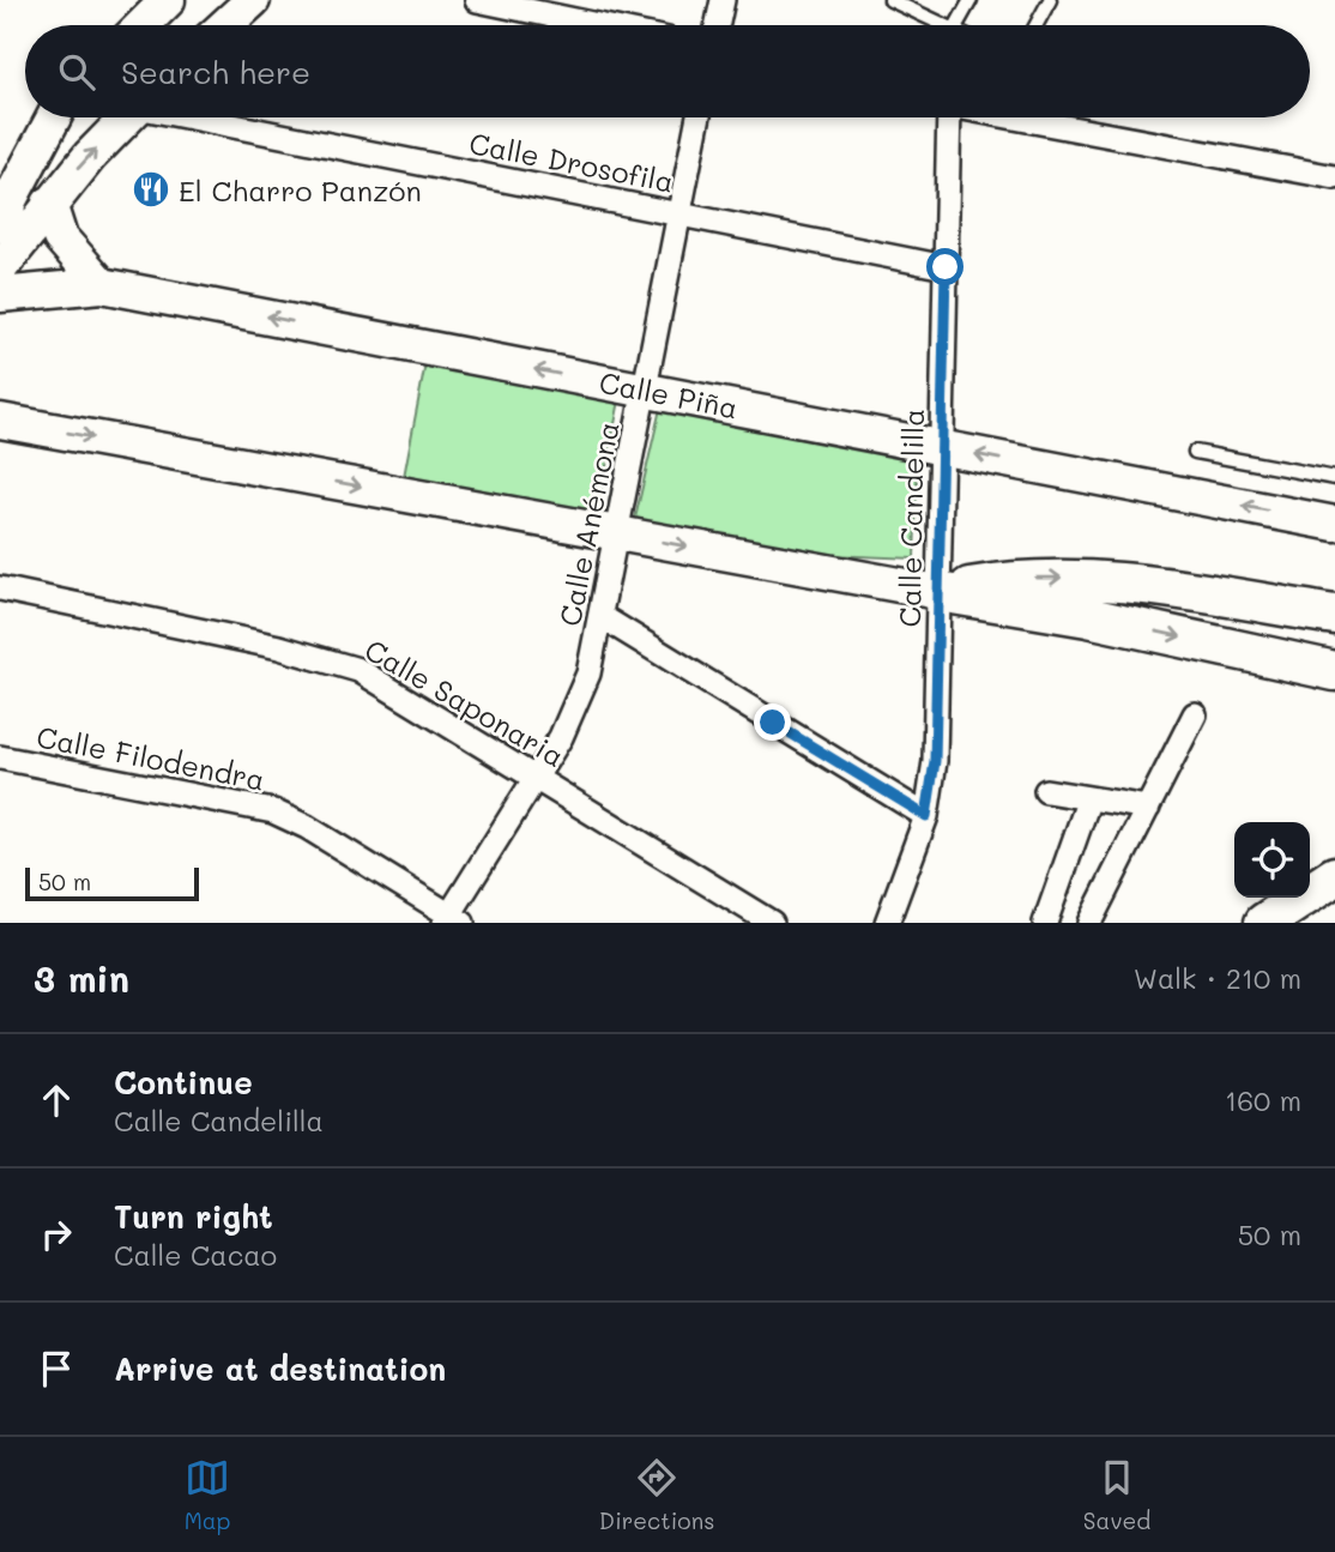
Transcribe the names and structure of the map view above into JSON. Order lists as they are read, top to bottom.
{
  "streets": {
    "main road": ["Calle Piña"],
    "street": [
      "Calle Drosofila",
      "Calle Candelilla",
      "Calle Anémona",
      "Calle Saponaria",
      "Calle Filodendra"
    ]
  },
  "crossings": [
    ["Calle Drosofila", "Calle Candelilla"],
    ["Calle Drosofila", "Calle Anémona"],
    ["Calle Piña", "Calle Candelilla"],
    ["Calle Piña", "Calle Anémona"],
    ["Calle Anémona", "Calle Saponaria"],
    ["Calle Anémona", "Calle Filodendra"]
  ],
  "places": {
    "restaurant": ["El Charro Panzón"]
  },
  "scale_bar": "50 m",
  "page": {
    "search": "Search here",
    "scale": "50 m",
    "heading": ["3 min", "Walk · 210 m"],
    "list": [
      ["Continue", "Calle Candelilla", "160 m"],
      ["Turn right", "Calle Cacao", "50 m"],
      "Arrive at destination"
    ],
    "nav": ["Map", "Directions", "Saved"]
  }
}
